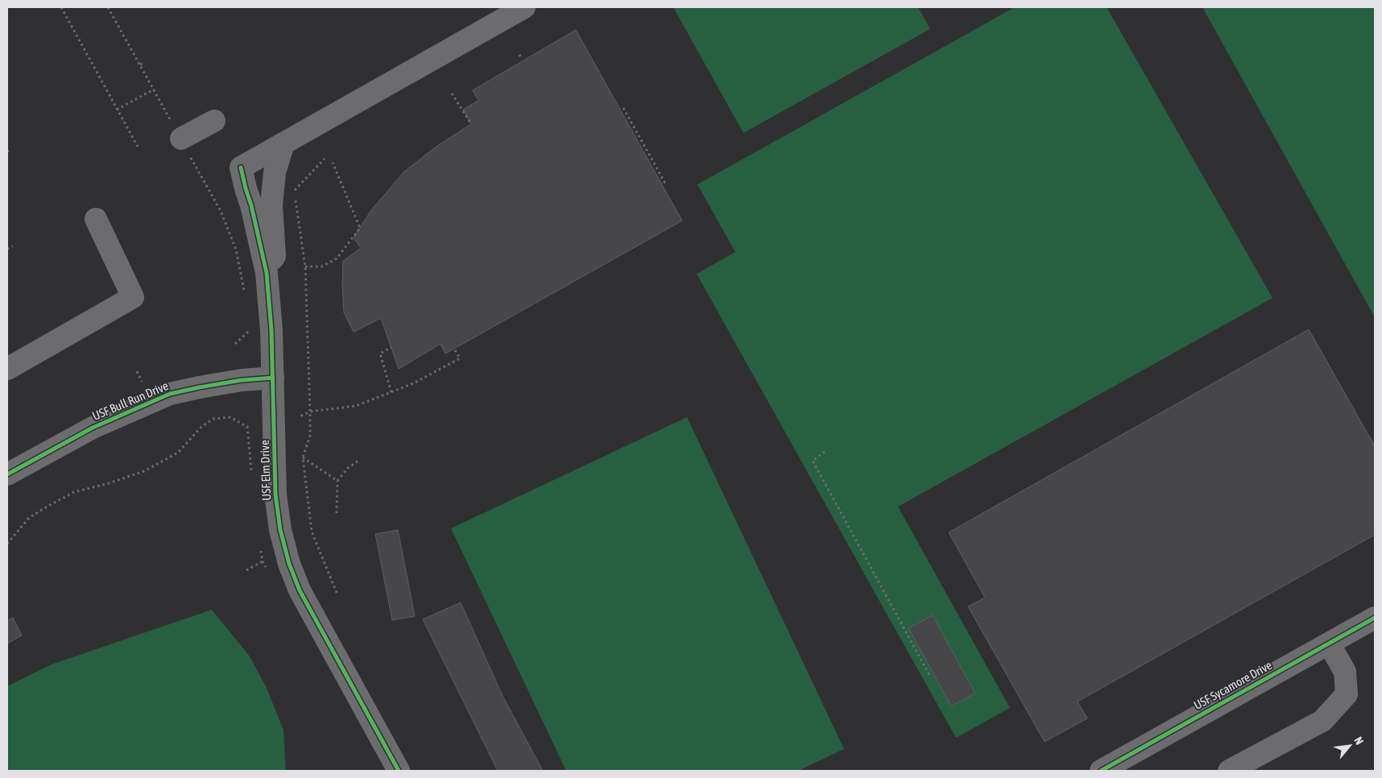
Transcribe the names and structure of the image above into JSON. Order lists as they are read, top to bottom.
{
  "streets": {
    "street": ["USF Bull Run Drive", "USF Elm Drive", "USF Sycamore Drive"]
  },
  "crossings": [
    ["USF Bull Run Drive", "USF Elm Drive"]
  ],
  "north": "top right"
}
